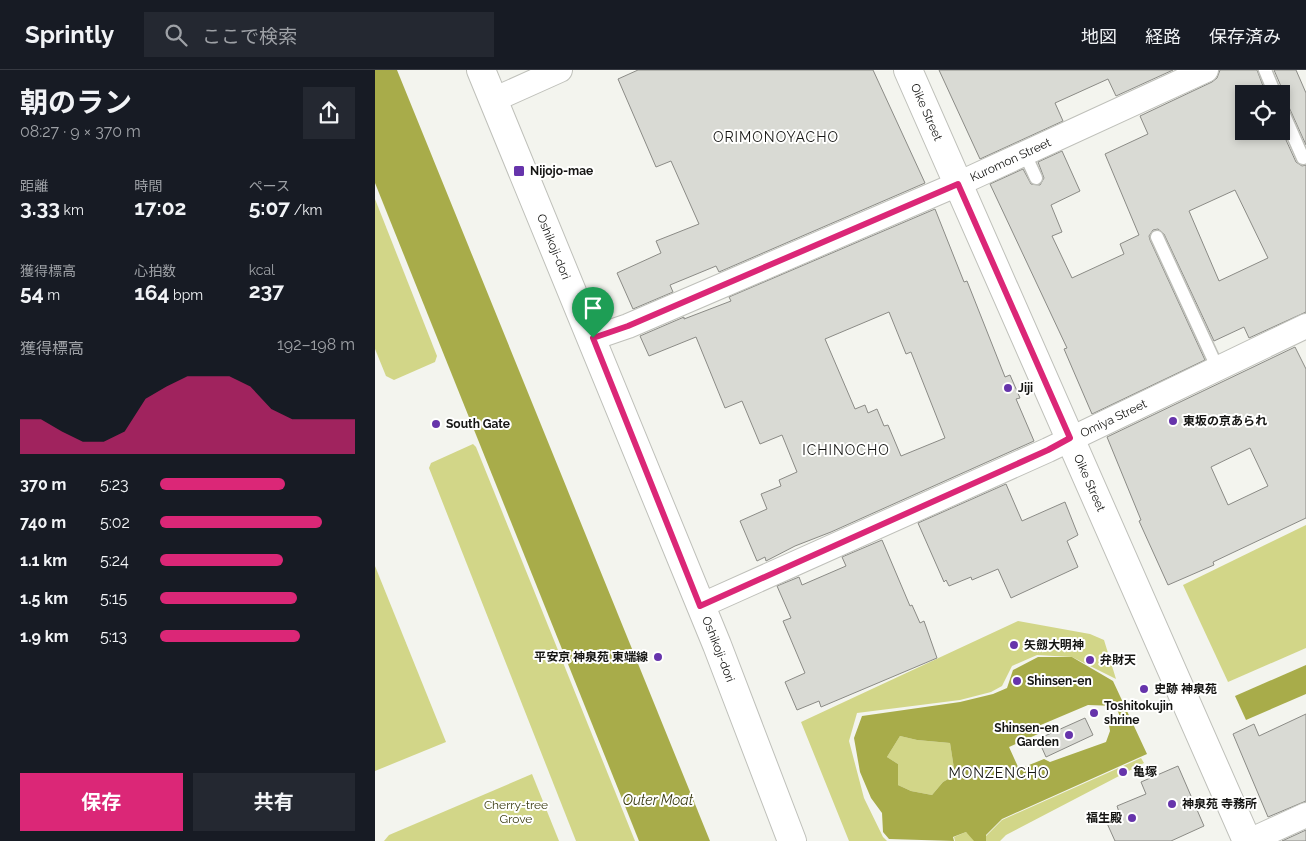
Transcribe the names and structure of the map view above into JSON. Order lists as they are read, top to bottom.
{
  "streets": {
    "street": [
      "Oike Street",
      "Kuromon Street",
      "Oshikoji-dori",
      "Omiya Street"
    ]
  },
  "crossings": [
    ["Oike Street", "Kuromon Street"],
    ["Oike Street", "Omiya Street"],
    ["Kuromon Street", "Oshikoji-dori"],
    ["Oshikoji-dori", "Omiya Street"]
  ],
  "districts": ["ORIMONOYACHO", "ICHINOCHO", "MONZENCHO"],
  "water": ["Outer Moat"],
  "parks": ["Cherry-tree Grove"],
  "places": {
    "transit": ["Nijojo-mae"],
    "other": [
      "Jiji",
      "東坂の京あられ",
      "South Gate",
      "矢劔大明神",
      "平安京 神泉苑 東端線",
      "弁財天",
      "Shinsen-en",
      "史跡 神泉苑",
      "Toshitokujin shrine",
      "Shinsen-en Garden",
      "亀塚",
      "神泉苑 寺務所",
      "福生殿"
    ]
  },
  "page": {
    "header": "Sprintly",
    "search": "ここで検索",
    "nav": ["地図", "経路", "保存済み"],
    "heading": ["朝のラン", "08:27 · 9 × 370 m"],
    "stats": [
      ["距離", "3.33 km"],
      ["時間", "17:02"],
      ["ペース", "5:07 /km"],
      ["獲得標高", "54 m"],
      ["心拍数", "164 bpm"],
      ["kcal", "237"]
    ],
    "chart": ["獲得標高", "192–198 m"],
    "list": [
      {
        "name": "370 m",
        "note": "5:23"
      },
      {
        "name": "740 m",
        "note": "5:02"
      },
      {
        "name": "1.1 km",
        "note": "5:24"
      },
      {
        "name": "1.5 km",
        "note": "5:15"
      },
      {
        "name": "1.9 km",
        "note": "5:13"
      }
    ],
    "buttons": ["保存", "共有"]
  }
}
